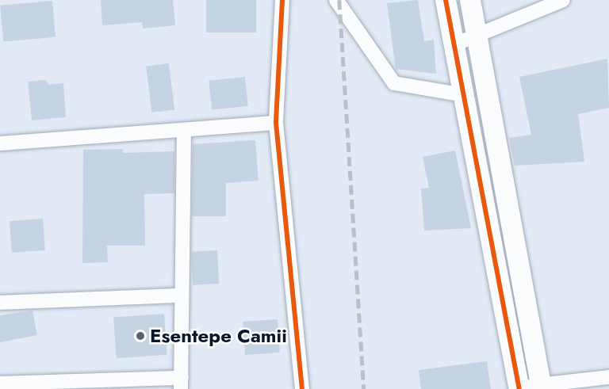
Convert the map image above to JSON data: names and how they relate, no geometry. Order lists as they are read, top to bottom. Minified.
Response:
{"places":["Esentepe Camii"]}
